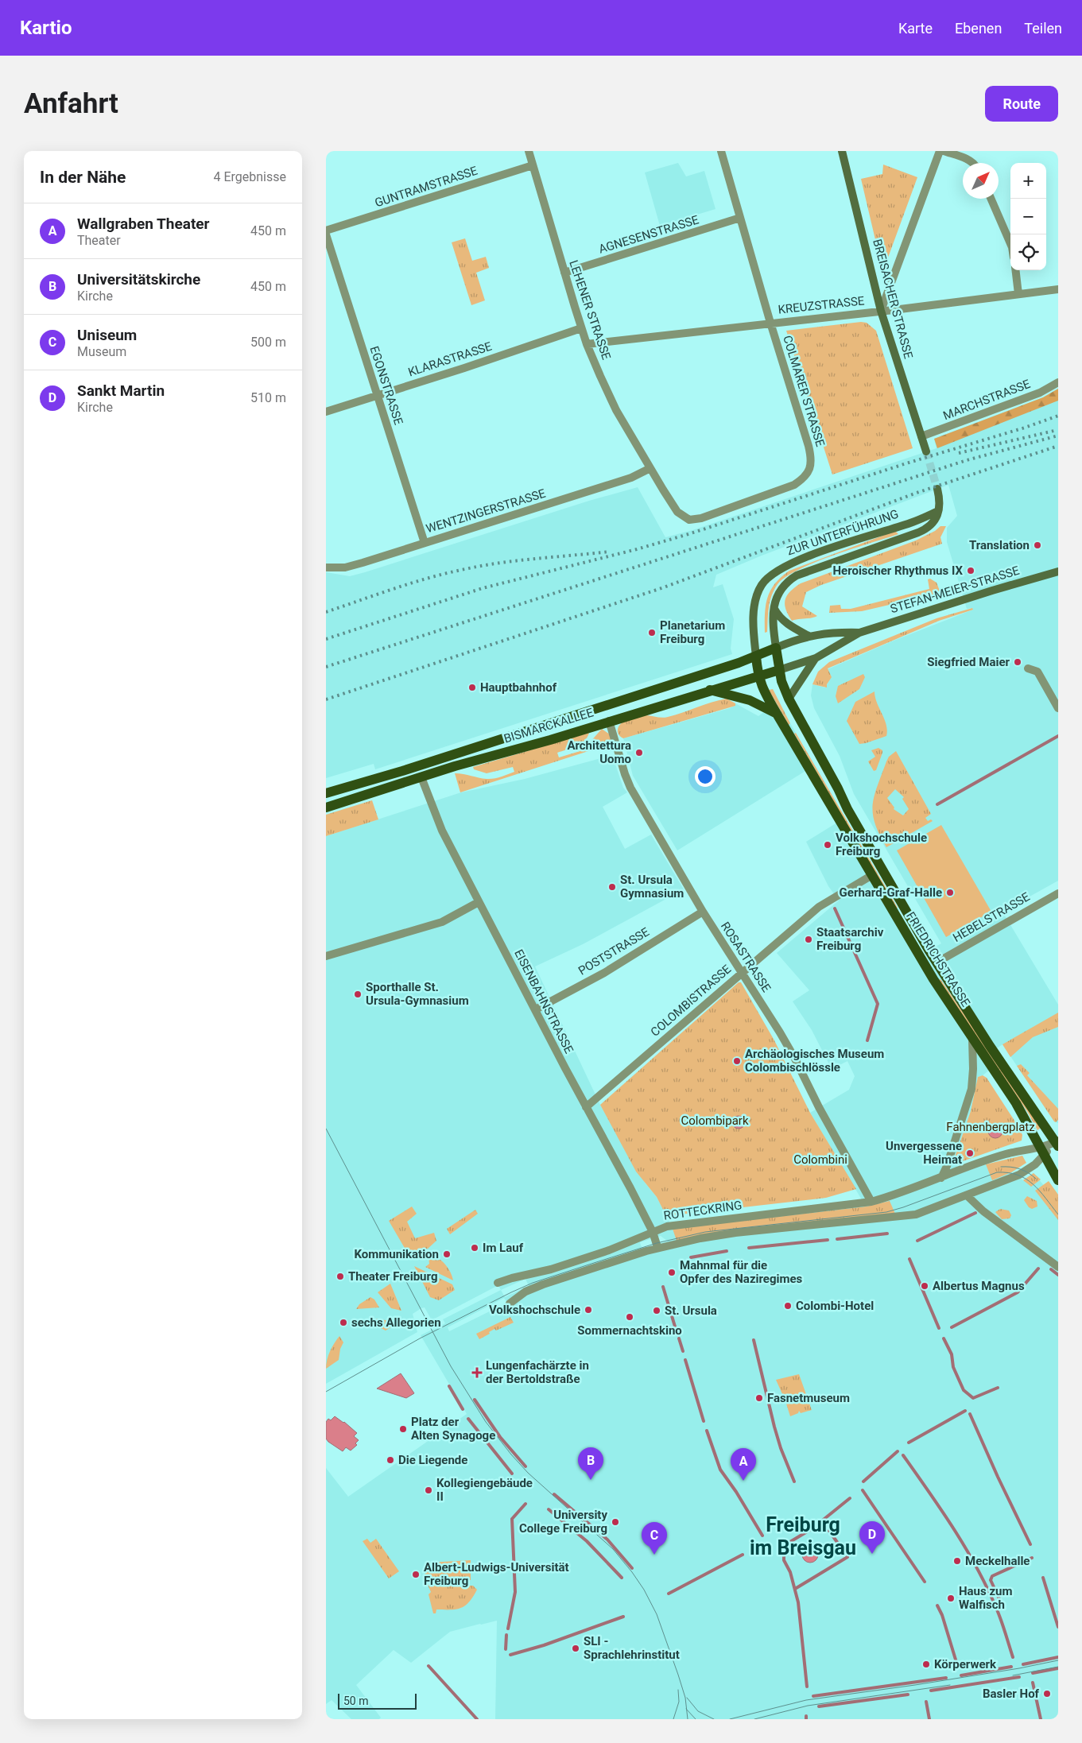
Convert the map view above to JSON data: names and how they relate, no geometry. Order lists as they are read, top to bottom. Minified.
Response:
{"streets":{"main road":["BREISACHER STRASSE","ZUR UNTERFÜHRUNG","STEFAN-MEIER-STRASSE","BISMARCKALLEE","FRIEDRICHSTRASSE"],"street":["GUNTRAMSTRASSE","AGNESENSTRASSE","KREUZSTRASSE","LEHENER STRASSE","KLARASTRASSE","EGONSTRASSE","COLMARER STRASSE","MARCHSTRASSE","WENTZINGERSTRASSE","HEBELSTRASSE","POSTSTRASSE","ROSASTRASSE","COLOMBISTRASSE","EISENBAHNSTRASSE","ROTTECKRING"]},"crossings":[["GUNTRAMSTRASSE","LEHENER STRASSE"],["AGNESENSTRASSE","LEHENER STRASSE"],["AGNESENSTRASSE","COLMARER STRASSE"],["BREISACHER STRASSE","KREUZSTRASSE"],["BREISACHER STRASSE","MARCHSTRASSE"],["KREUZSTRASSE","LEHENER STRASSE"],["KREUZSTRASSE","COLMARER STRASSE"],["LEHENER STRASSE","KLARASTRASSE"],["LEHENER STRASSE","COLMARER STRASSE"],["LEHENER STRASSE","WENTZINGERSTRASSE"],["KLARASTRASSE","EGONSTRASSE"],["EGONSTRASSE","WENTZINGERSTRASSE"],["COLMARER STRASSE","WENTZINGERSTRASSE"],["ZUR UNTERFÜHRUNG","STEFAN-MEIER-STRASSE"],["ZUR UNTERFÜHRUNG","BISMARCKALLEE"],["ZUR UNTERFÜHRUNG","FRIEDRICHSTRASSE"],["STEFAN-MEIER-STRASSE","BISMARCKALLEE"],["STEFAN-MEIER-STRASSE","FRIEDRICHSTRASSE"],["BISMARCKALLEE","ROSASTRASSE"],["BISMARCKALLEE","FRIEDRICHSTRASSE"],["BISMARCKALLEE","EISENBAHNSTRASSE"],["HEBELSTRASSE","FRIEDRICHSTRASSE"],["POSTSTRASSE","ROSASTRASSE"],["POSTSTRASSE","EISENBAHNSTRASSE"],["ROSASTRASSE","COLOMBISTRASSE"],["ROSASTRASSE","ROTTECKRING"],["FRIEDRICHSTRASSE","COLOMBISTRASSE"],["COLOMBISTRASSE","EISENBAHNSTRASSE"],["EISENBAHNSTRASSE","ROTTECKRING"]],"districts":["Freiburg im Breisgau"],"parks":["Colombipark","Fahnenbergplatz","Colombini"],"places":{"other":["Translation","Heroischer Rhythmus IX","Planetarium Freiburg","Siegfried Maier","Hauptbahnhof","Architettura Uomo","Volkshochschule Freiburg","St. Ursula Gymnasium","Gerhard-Graf-Halle","Staatsarchiv Freiburg","Sporthalle St. Ursula-Gymnasium","Archäologisches Museum Colombischlössle","Unvergessene Heimat","Im Lauf","Kommunikation","Mahnmal für die Opfer des Naziregimes","Theater Freiburg","Albertus Magnus","Colombi-Hotel","Volkshochschule","St. Ursula","Sommernachtskino","sechs Allegorien","Fasnetmuseum","Platz der Alten Synagoge","Die Liegende","Kollegiengebäude II","University College Freiburg","Meckelhalle","Albert-Ludwigs-Universität Freiburg","Haus zum Walfisch","SLI - Sprachlehrinstitut","Körperwerk","Basler Hof"],"health":["Lungenfachärzte in der Bertoldstraße"]},"scale_bar":"50 m","north":"top right","page":{"header":"Kartio","nav":["Karte","Ebenen","Teilen"],"buttons":"Route","title":"Anfahrt","heading":["In der Nähe","4 Ergebnisse"],"map_buttons":["+","−"],"list":[{"mark":"A","name":"Wallgraben Theater","note":"Theater","value":"450 m"},{"mark":"B","name":"Universitätskirche","note":"Kirche","value":"450 m"},{"mark":"C","name":"Uniseum","note":"Museum","value":"500 m"},{"mark":"D","name":"Sankt Martin","note":"Kirche","value":"510 m"}],"pins":["B","A","D","C"],"scale":"50 m"}}
